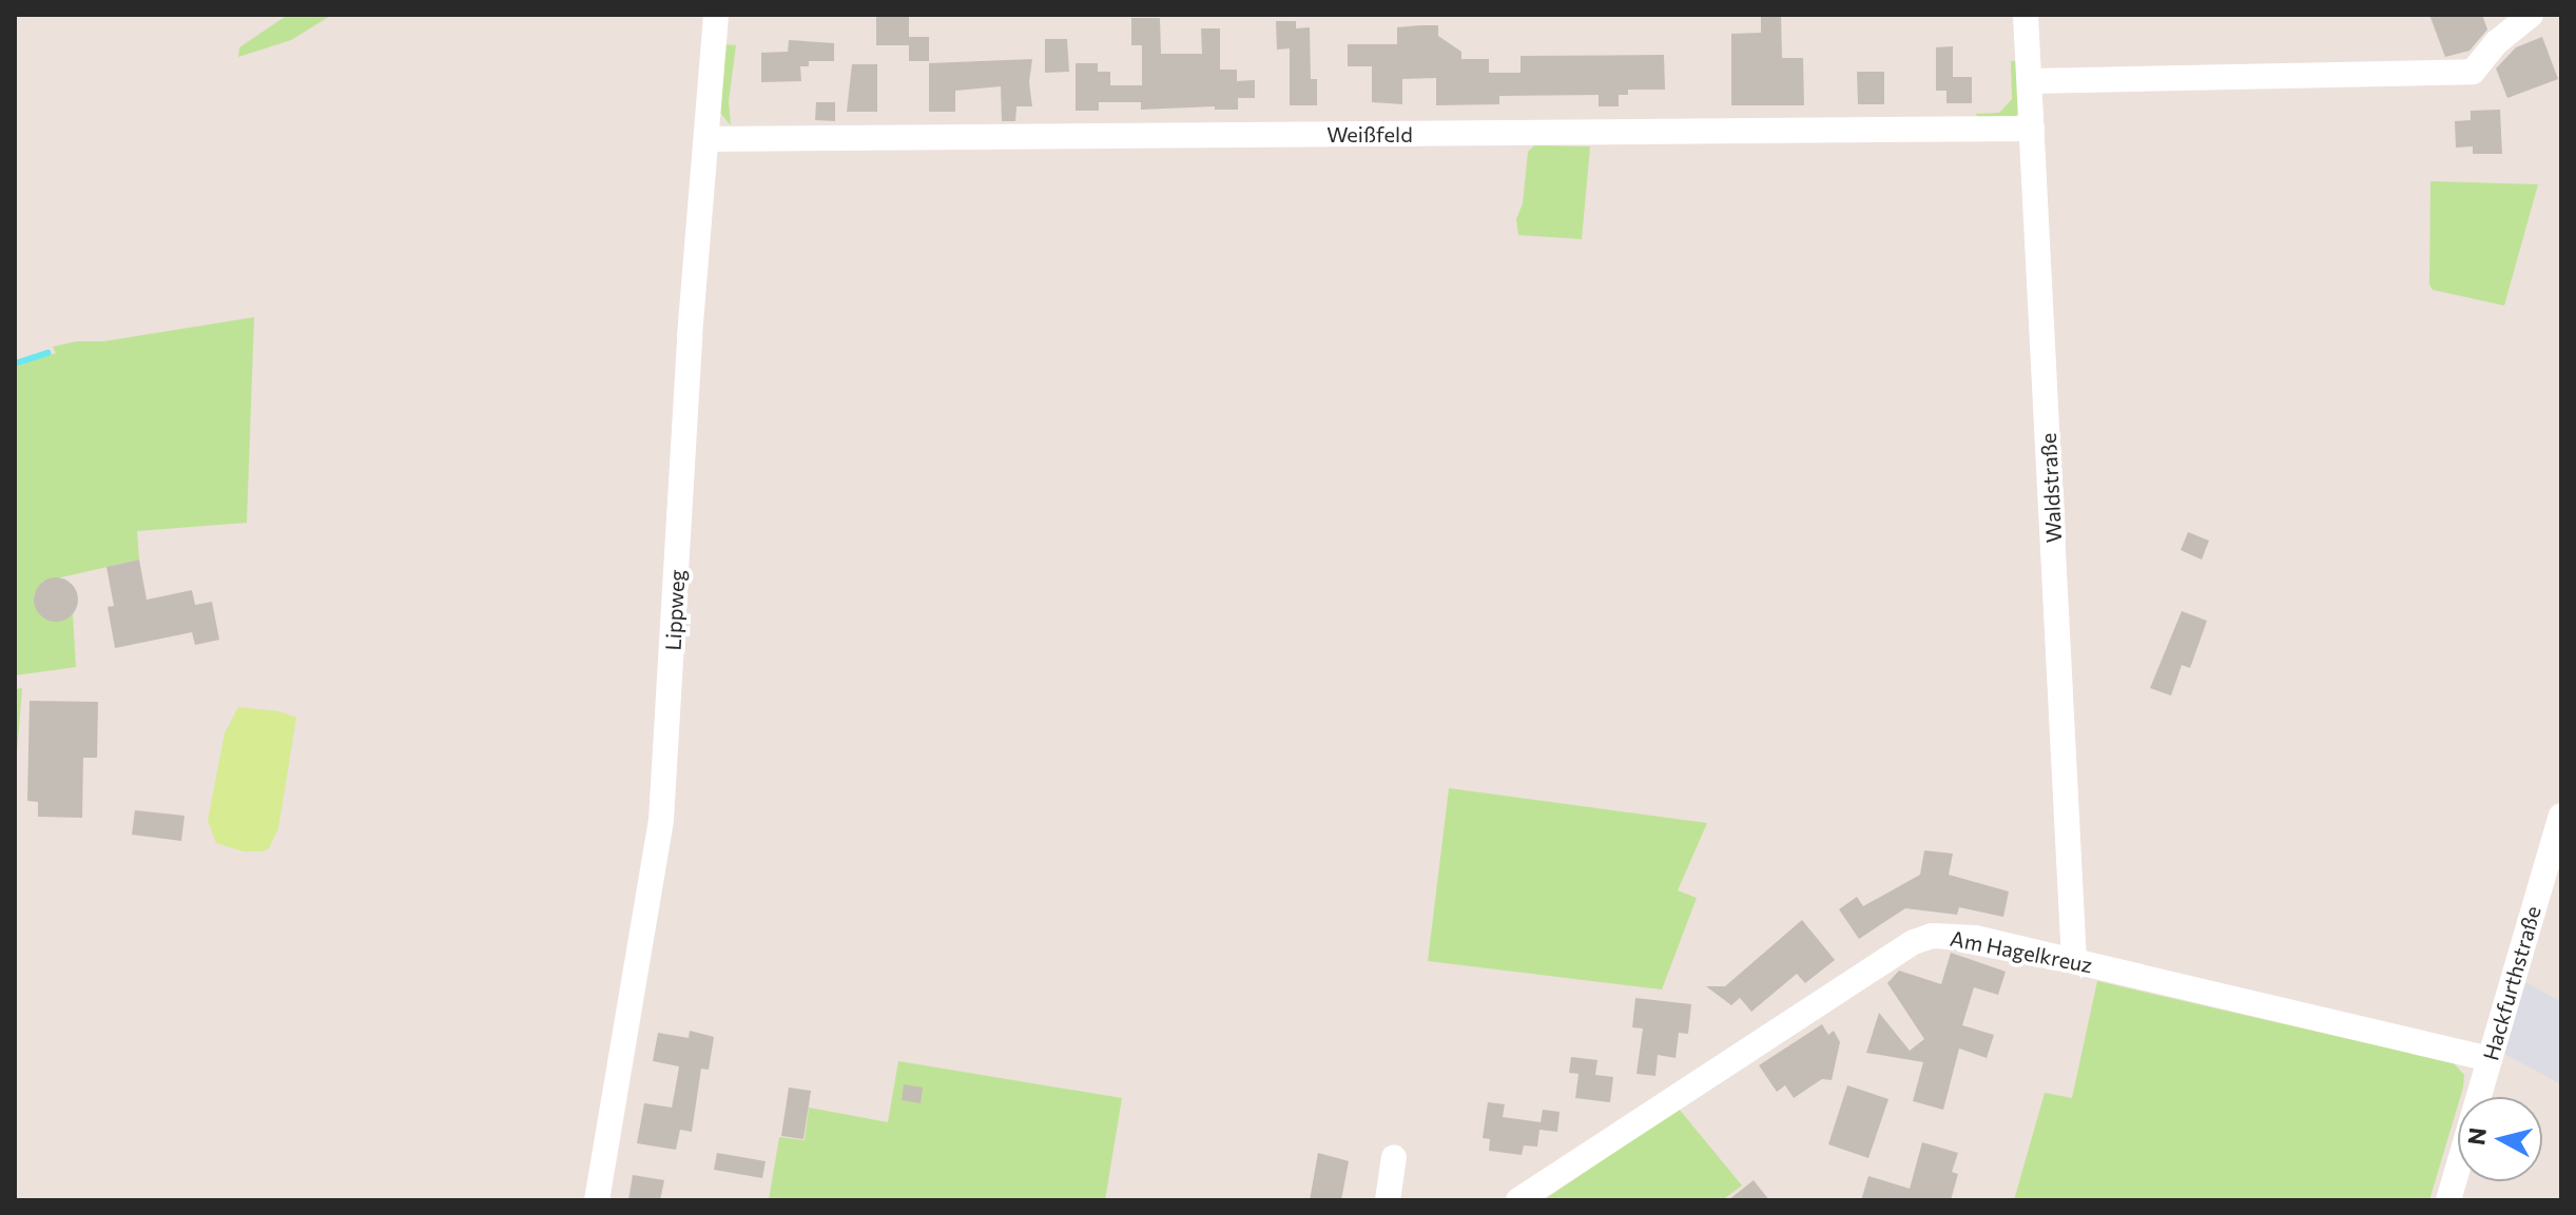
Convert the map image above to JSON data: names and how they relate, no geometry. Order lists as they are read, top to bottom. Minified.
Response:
{"streets":{"street":["Weißfeld","Waldstraße","Lippweg","Am Hagelkreuz","Hackfurthstraße"]},"crossings":[["Weißfeld","Waldstraße"],["Weißfeld","Lippweg"],["Waldstraße","Am Hagelkreuz"],["Am Hagelkreuz","Hackfurthstraße"]],"north":"left"}
